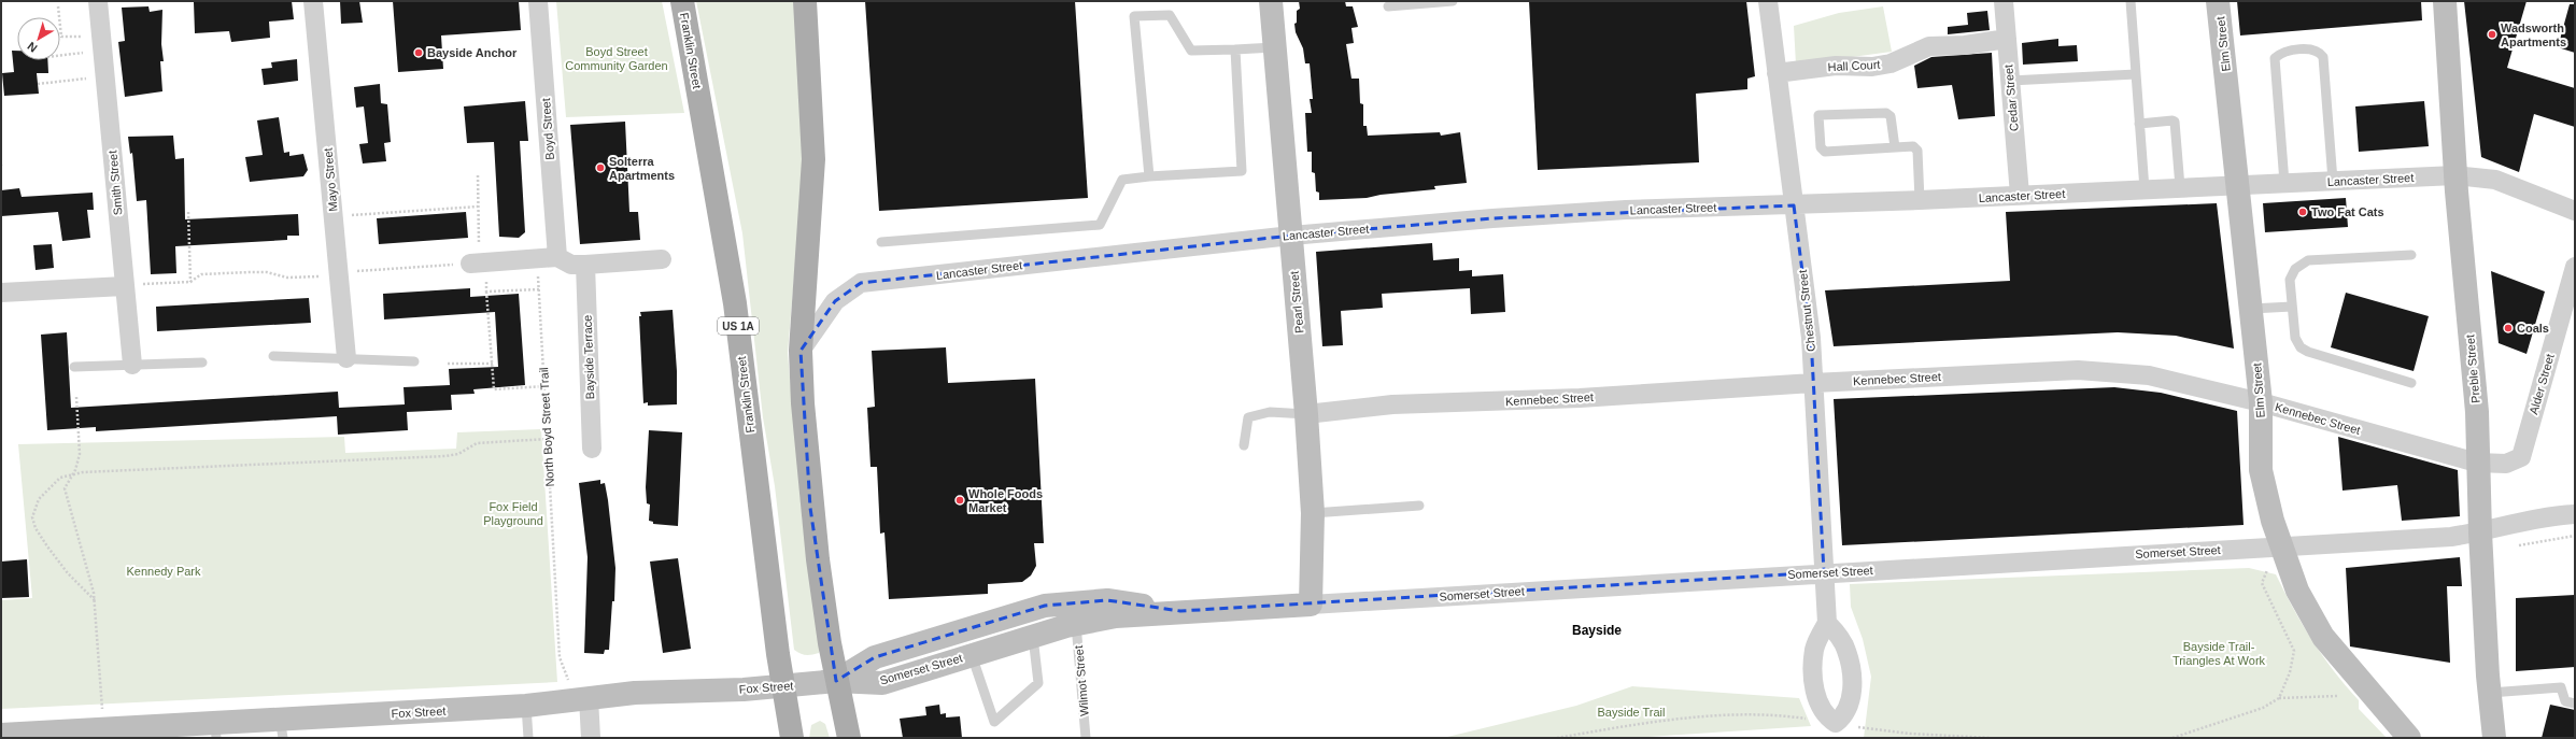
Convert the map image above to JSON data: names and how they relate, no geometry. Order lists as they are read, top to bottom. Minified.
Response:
{"streets":{"main road":["Franklin Street","US 1A"],"street":["Elm Street","Hall Court","Cedar Street","Boyd Street","Mayo Street","Lancaster Street","Smith Street","Pearl Street","Chestnut Street","Bayside Terrace","Preble Street","Kennebec Street","Alder Street","Somerset Street","Fox Street"],"lane":["Wilmot Street"],"path":["North Boyd Street Trail"]},"crossings":[["Elm Street","Lancaster Street"],["Elm Street","Kennebec Street"],["Elm Street","Somerset Street"],["Franklin Street","Fox Street"],["Hall Court","Cedar Street"],["Hall Court","Chestnut Street"],["Cedar Street","Lancaster Street"],["Lancaster Street","Pearl Street"],["Lancaster Street","Chestnut Street"],["Lancaster Street","Preble Street"],["Pearl Street","Kennebec Street"],["Pearl Street","Somerset Street"],["Chestnut Street","Kennebec Street"],["Chestnut Street","Somerset Street"],["Preble Street","Kennebec Street"],["Preble Street","Alder Street"],["Preble Street","Somerset Street"],["Kennebec Street","Alder Street"],["Somerset Street","Wilmot Street"],["Somerset Street","Fox Street"]],"districts":["Bayside"],"parks":["Boyd Street Community Garden","Fox Field Playground","Kennedy Park","Bayside Trail- Triangles At Work","Bayside Trail"],"places":["Wadsworth Apartments","Bayside Anchor","Solterra Apartments","Two Fat Cats","Coals","Whole Foods Market"],"north":"bottom left"}
